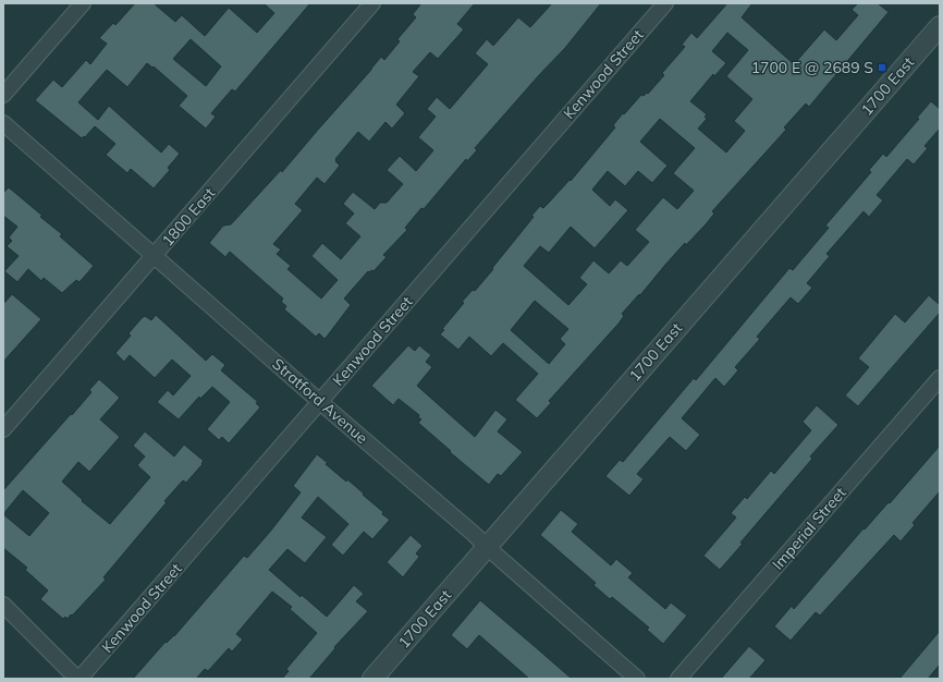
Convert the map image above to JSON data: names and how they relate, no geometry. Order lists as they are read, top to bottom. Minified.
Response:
{"streets":{"street":["Kenwood Street","1700 East","1800 East","Stratford Avenue","Imperial Street"]},"crossings":[["Kenwood Street","Stratford Avenue"],["1700 East","Stratford Avenue"],["1800 East","Stratford Avenue"]],"places":{"transit":["1700 E @ 2689 S"]}}
